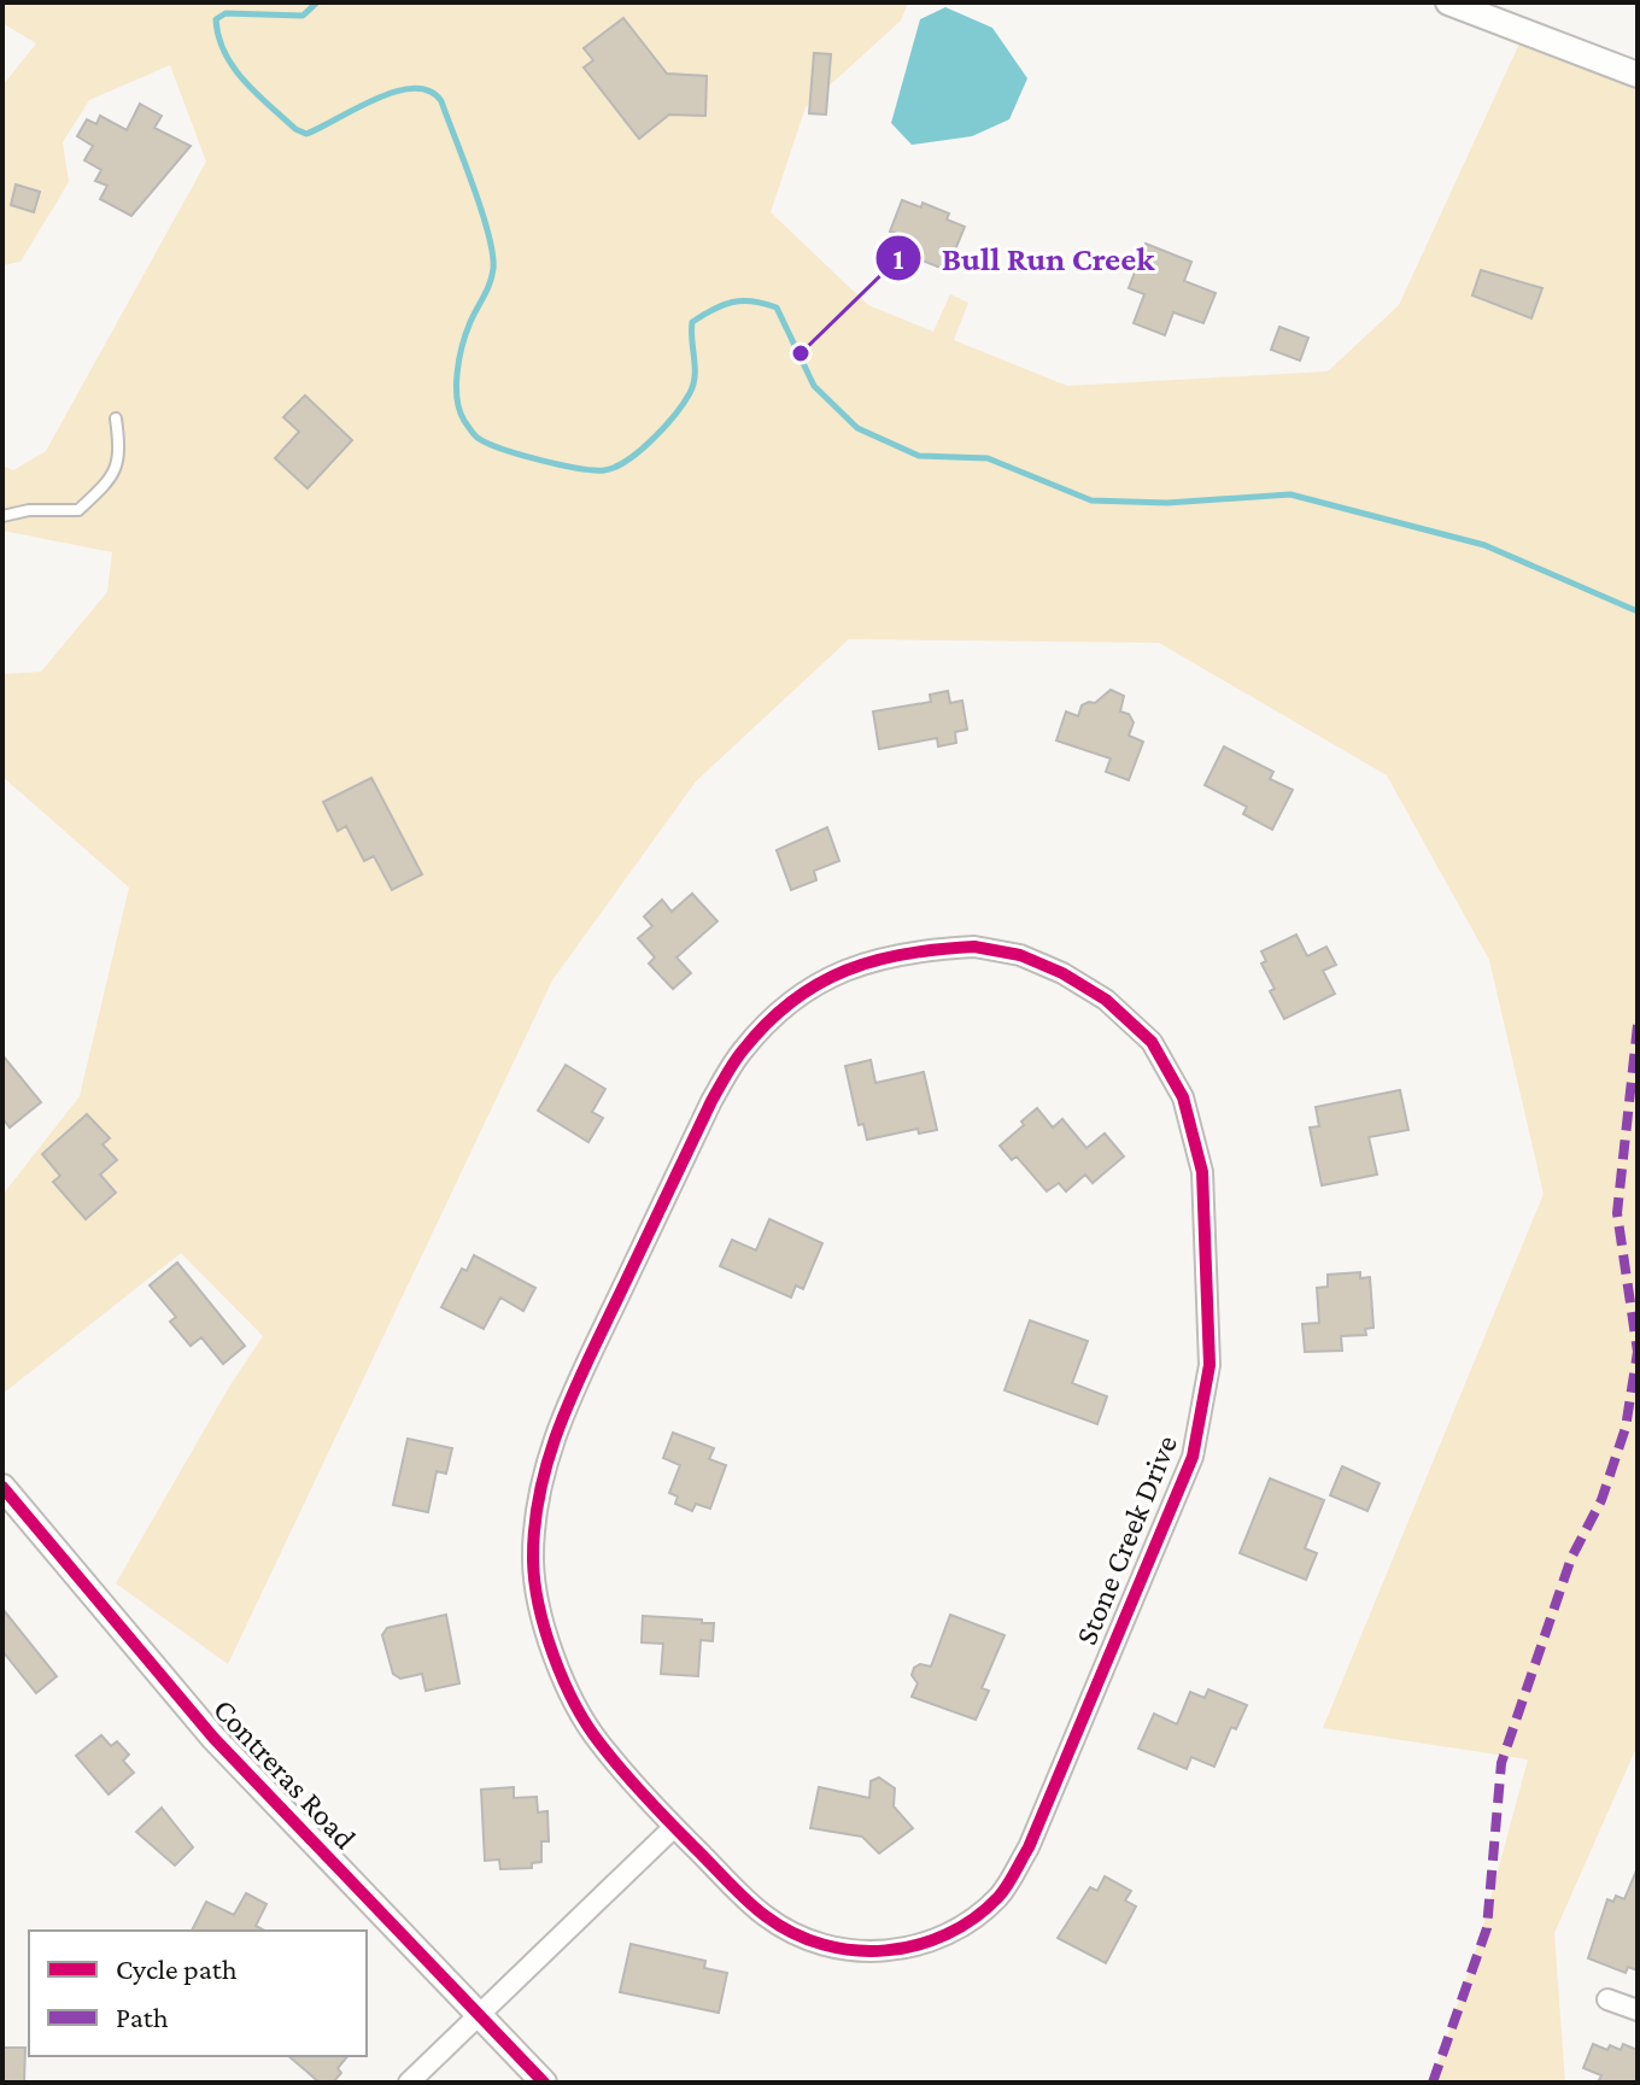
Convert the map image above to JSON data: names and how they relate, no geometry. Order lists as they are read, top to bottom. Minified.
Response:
{"streets":{"street":["Stone Creek Drive","Contreras Road"]},"places":["Bull Run Creek"],"legend":["Cycle path","Path"]}
